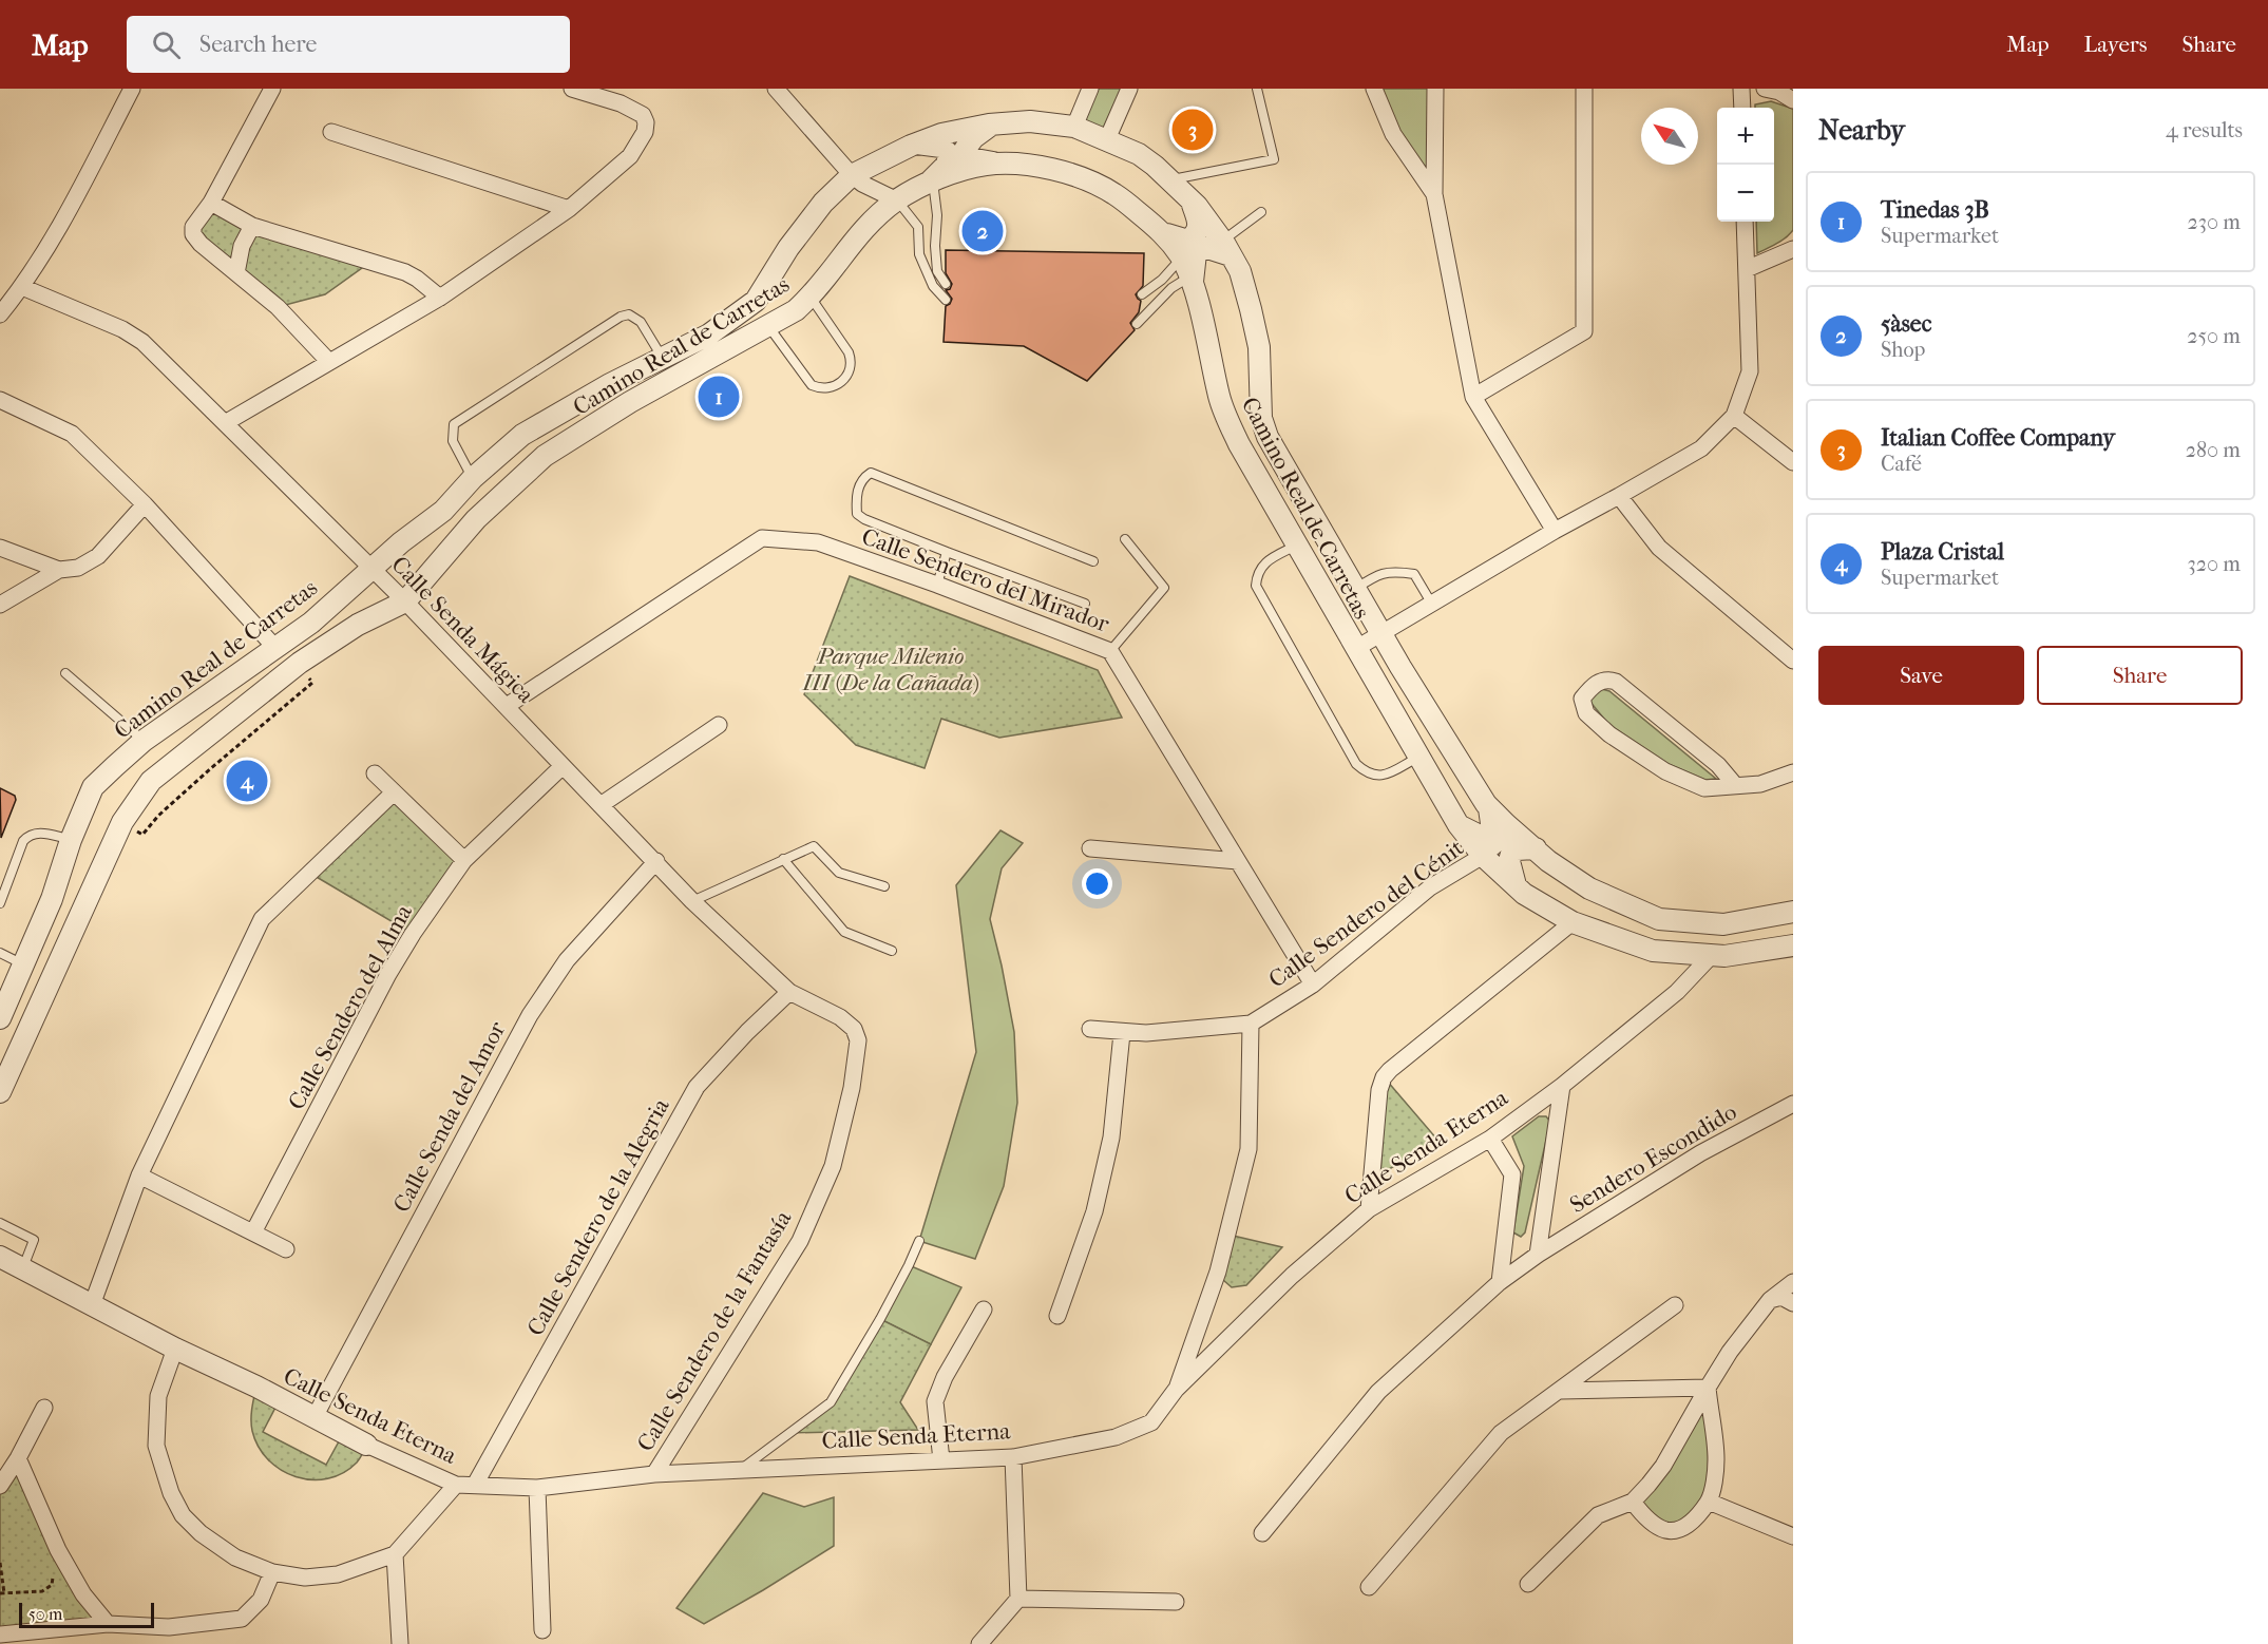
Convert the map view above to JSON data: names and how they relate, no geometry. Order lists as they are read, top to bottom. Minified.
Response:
{"streets":{"street":["Camino Real de Carretas","Calle Sendero del Mirador","Calle Senda Mágica","Calle Sendero del Cénit","Calle Sendero del Alma","Calle Senda del Amor","Calle Senda Eterna","Sendero Escondido","Calle Sendero de la Alegria","Calle Sendero de la Fantasía"]},"crossings":[["Camino Real de Carretas","Calle Senda Mágica"],["Camino Real de Carretas","Calle Sendero del Cénit"],["Camino Real de Carretas","Calle Senda Eterna"],["Calle Sendero del Mirador","Calle Senda Mágica"],["Calle Sendero del Mirador","Calle Sendero del Cénit"],["Calle Senda Mágica","Calle Sendero del Alma"],["Calle Senda Mágica","Calle Senda del Amor"],["Calle Senda Mágica","Calle Sendero de la Alegria"],["Calle Senda Mágica","Calle Sendero de la Fantasía"],["Calle Senda del Amor","Calle Senda Eterna"],["Calle Senda Eterna","Calle Sendero de la Alegria"],["Calle Senda Eterna","Calle Sendero de la Fantasía"]],"parks":["Parque Milenio III (De la Cañada)"],"scale_bar":"50 m","north":"top left","page":{"header":"Map","search":"Search here","nav":["Map","Layers","Share"],"heading":["Nearby","4 results"],"pins":["3","2","1","4"],"map_buttons":["+","−"],"list":[{"mark":"1","name":"Tinedas 3B","note":"Supermarket","value":"230 m"},{"mark":"2","name":"5àsec","note":"Shop","value":"250 m"},{"mark":"3","name":"Italian Coffee Company","note":"Café","value":"280 m"},{"mark":"4","name":"Plaza Cristal","note":"Supermarket","value":"320 m"}],"buttons":["Save","Share"],"scale":"50 m"}}
